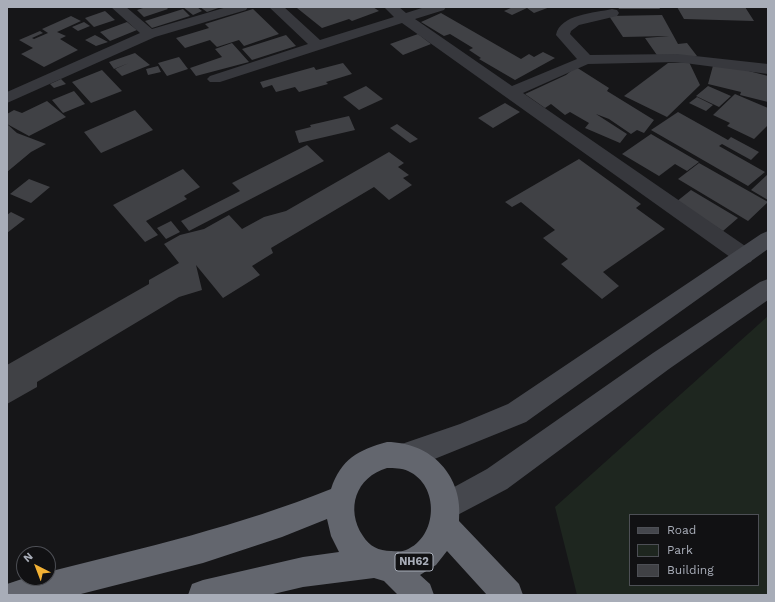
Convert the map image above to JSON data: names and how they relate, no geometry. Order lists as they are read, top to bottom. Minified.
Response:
{"streets":{"highway":["NH62"]},"legend":["Road","Park","Building"],"north":"top left"}
